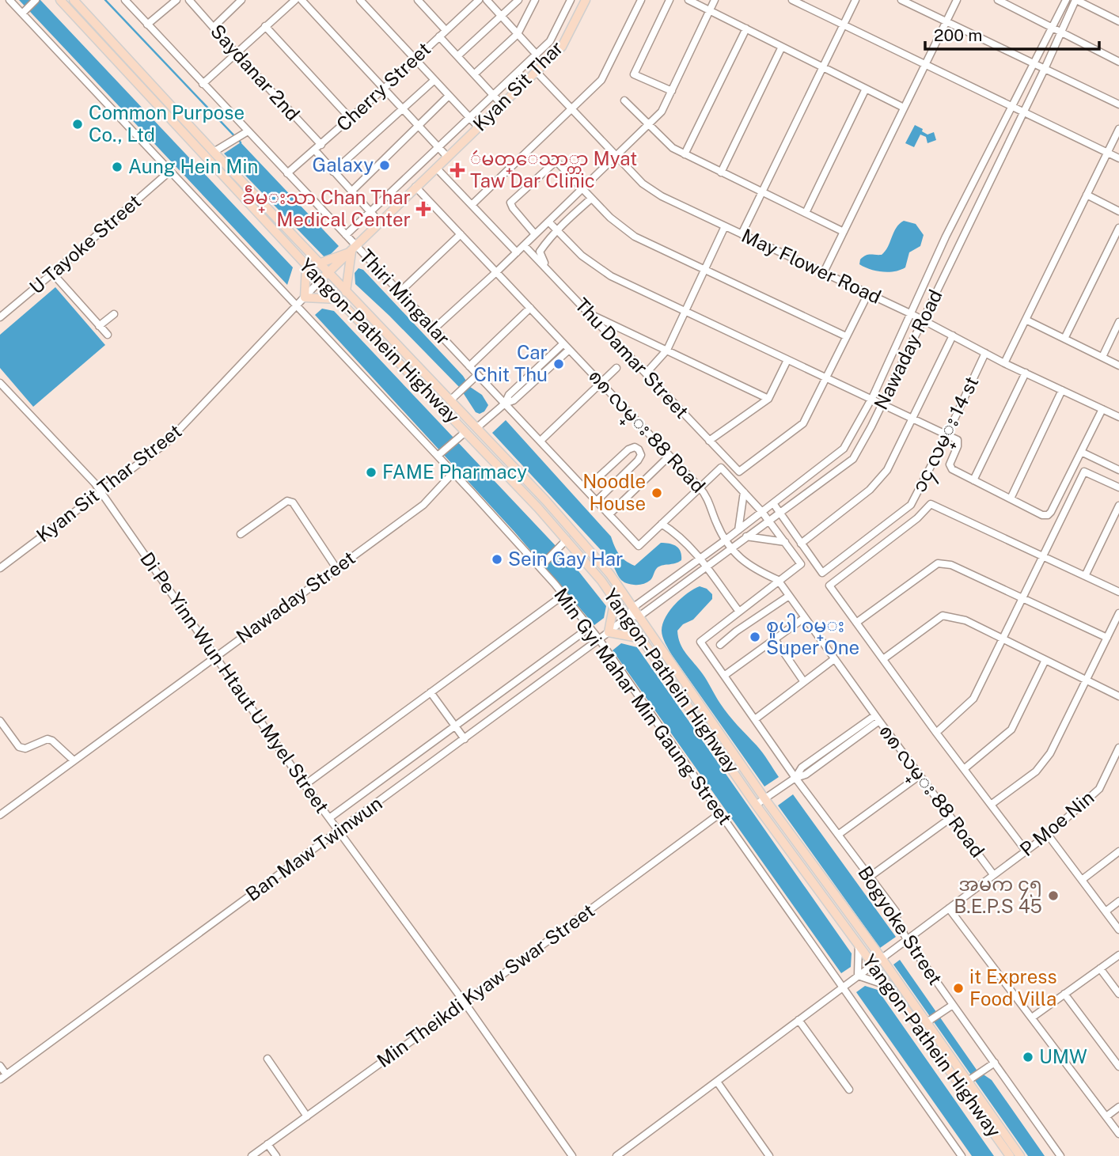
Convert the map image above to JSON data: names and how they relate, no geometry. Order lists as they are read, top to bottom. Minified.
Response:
{"streets":{"main road":["Kyan Sit Thar","Yangon-Pathein Highway"],"street":["Saydanar 2nd","Cherry Street","U Tayoke Street","May Flower Road","Thiri Mingalar","Nawaday Road","Thu Damar Street","၈၈ လမ္း 88 Road","၁၄ လမ္း 14 st","Kyan Sit Thar Street","Nawaday Street","Di Pe Yinn Wun Htaut U Myel Street","Min Gyi Mahar Min Gaung Street","P Moe Nin","Ban Maw Twinwun","Bogyoke Street","Min Theikdi Kyaw Swar Street"]},"crossings":[["Saydanar 2nd","Cherry Street"],["Kyan Sit Thar","May Flower Road"],["Kyan Sit Thar","Thiri Mingalar"],["Kyan Sit Thar","Yangon-Pathein Highway"],["Kyan Sit Thar","၈၈ လမ္း 88 Road"],["Kyan Sit Thar","Kyan Sit Thar Street"],["Cherry Street","Thiri Mingalar"],["U Tayoke Street","Min Gyi Mahar Min Gaung Street"],["May Flower Road","Nawaday Road"],["May Flower Road","၁၄ လမ္း 14 st"],["Yangon-Pathein Highway","Nawaday Road"],["Yangon-Pathein Highway","Kyan Sit Thar Street"],["Yangon-Pathein Highway","P Moe Nin"],["Yangon-Pathein Highway","Ban Maw Twinwun"],["Nawaday Road","၈၈ လမ္း 88 Road"],["Nawaday Road","Ban Maw Twinwun"],["၈၈ လမ္း 88 Road","P Moe Nin"],["Kyan Sit Thar Street","Di Pe Yinn Wun Htaut U Myel Street"],["Kyan Sit Thar Street","Min Gyi Mahar Min Gaung Street"],["Nawaday Street","Di Pe Yinn Wun Htaut U Myel Street"],["Nawaday Street","Min Gyi Mahar Min Gaung Street"],["Di Pe Yinn Wun Htaut U Myel Street","Ban Maw Twinwun"],["Di Pe Yinn Wun Htaut U Myel Street","Min Theikdi Kyaw Swar Street"],["Min Gyi Mahar Min Gaung Street","P Moe Nin"],["Min Gyi Mahar Min Gaung Street","Ban Maw Twinwun"],["Min Gyi Mahar Min Gaung Street","Min Theikdi Kyaw Swar Street"],["P Moe Nin","Bogyoke Street"]],"places":{"other":["Common Purpose Co., Ltd","Galaxy","Aung Hein Min","Car Chit Thu","FAME Pharmacy","Noodle House","Sein Gay Har","စူပါ ၀မ္း Super One","အမက ၄၅ B.E.P.S 45","it Express Food Villa","UMW"],"health":["ဴမတ္ေသာ္တာ Myat Taw Dar Clinic","ခဵမ္းသာ Chan Thar Medical Center"]},"scale_bar":"200 m"}
